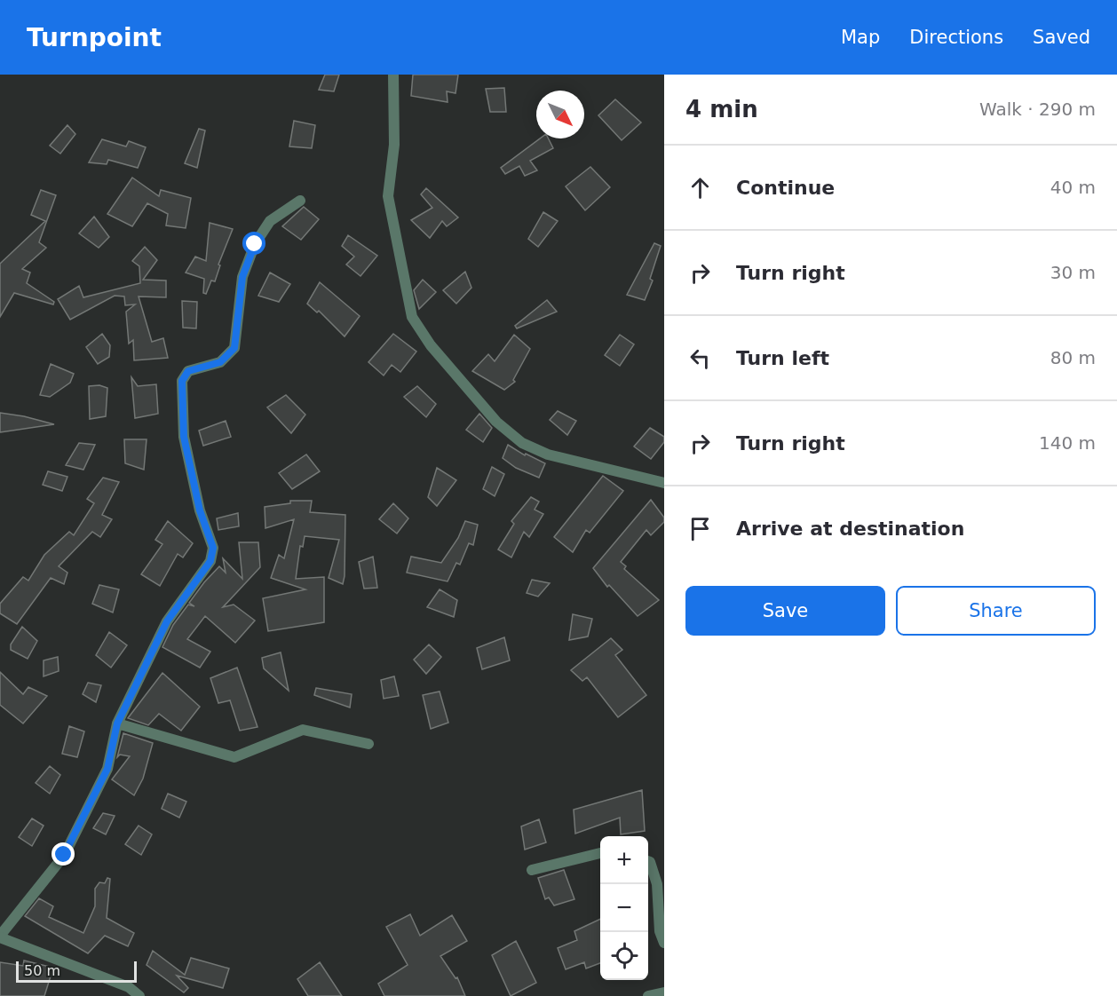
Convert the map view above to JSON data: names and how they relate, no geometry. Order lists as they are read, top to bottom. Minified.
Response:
{"scale_bar":"50 m","north":"bottom right","page":{"header":"Turnpoint","nav":["Map","Directions","Saved"],"heading":["4 min","Walk · 290 m"],"list":[["Continue","40 m"],["Turn right","30 m"],["Turn left","80 m"],["Turn right","140 m"],"Arrive at destination"],"buttons":["Save","Share"],"map_buttons":["+","−"],"scale":"50 m"}}
